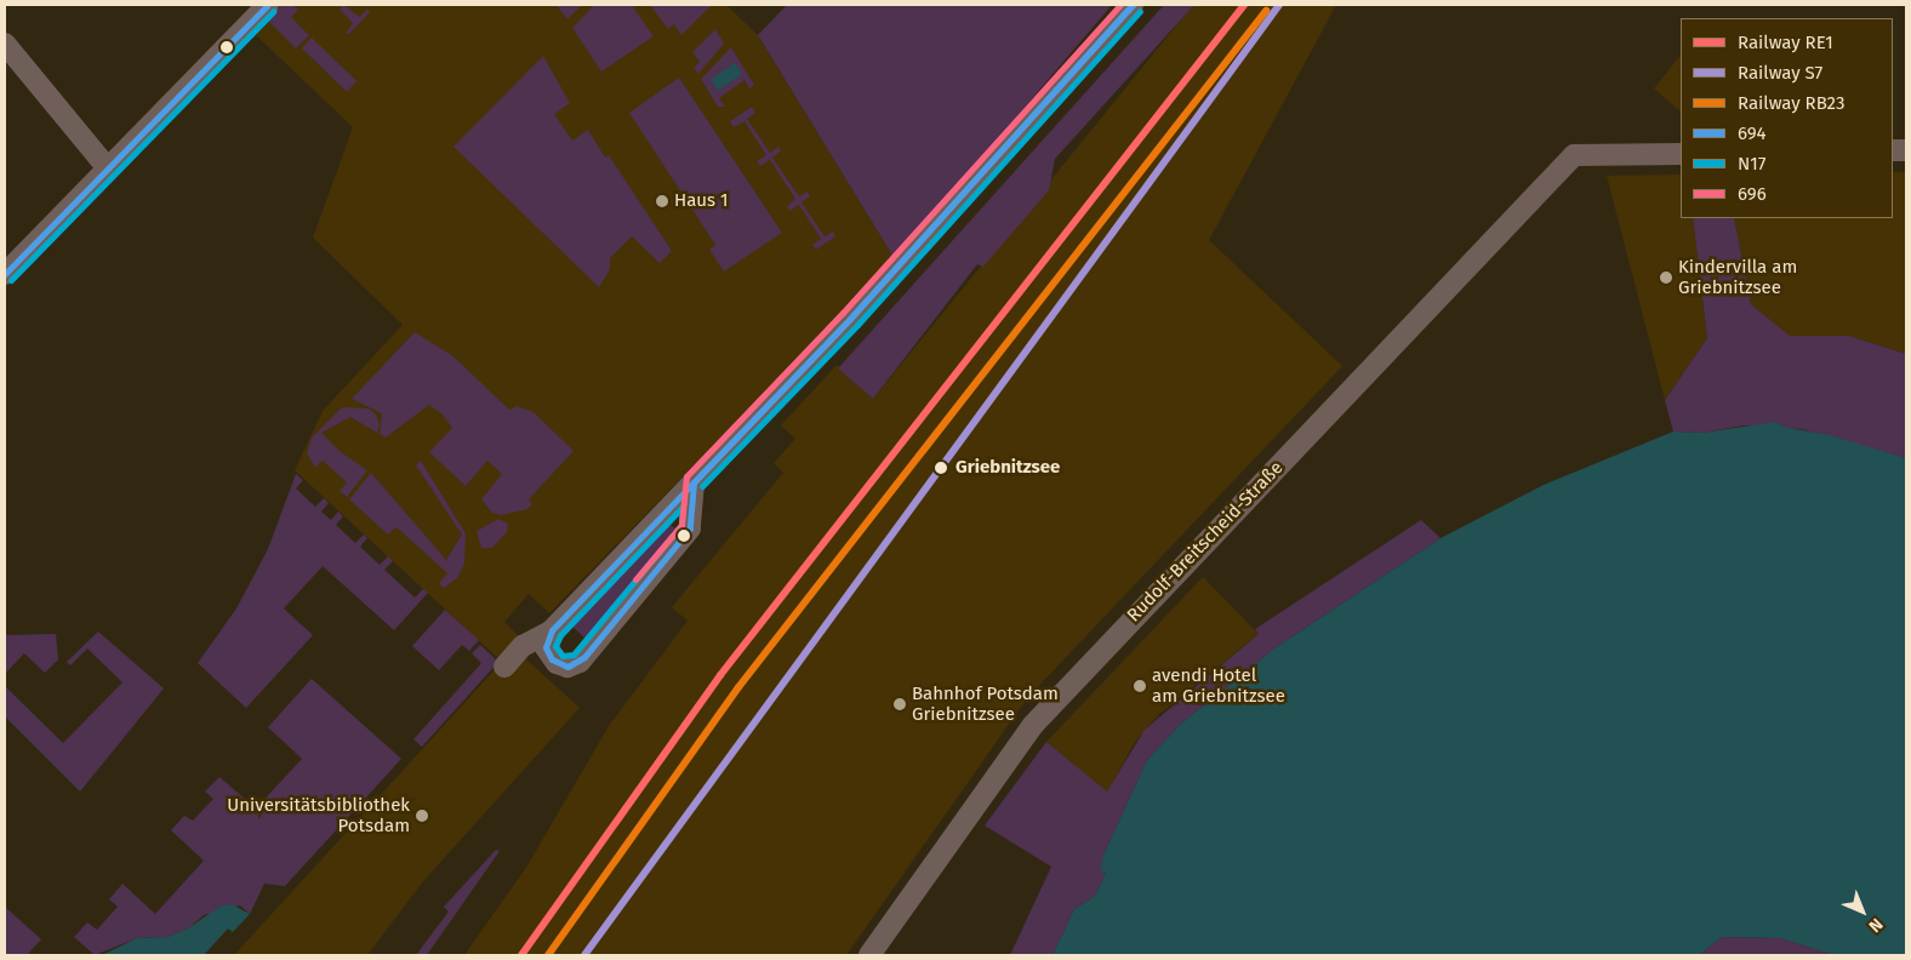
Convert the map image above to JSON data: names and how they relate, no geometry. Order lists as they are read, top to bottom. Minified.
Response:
{"streets":{"street":["Rudolf-Breitscheid-Straße"]},"places":["Haus 1","Kindervilla am Griebnitzsee","Griebnitzsee","avendi Hotel am Griebnitzsee","Bahnhof Potsdam Griebnitzsee","Universitätsbibliothek Potsdam"],"lines":["rail line RE1","rail line S7","transit line 694","transit line 696","rail line RB23","transit line N17"],"legend":["Railway RE1","Railway S7","Railway RB23","694","N17","696"],"north":"bottom right"}
